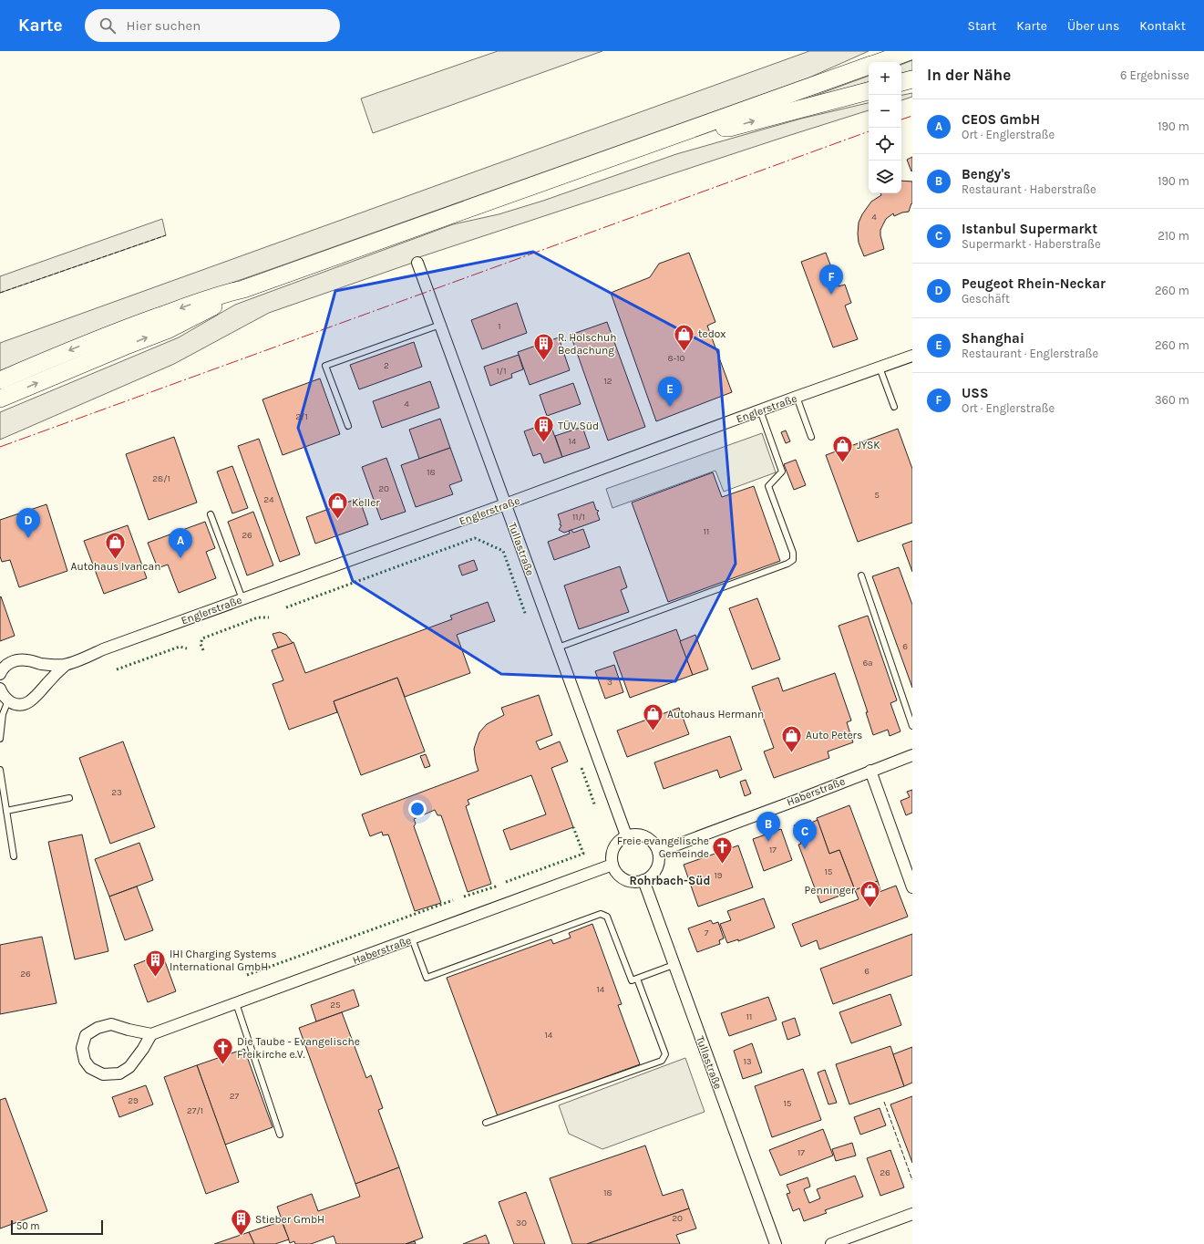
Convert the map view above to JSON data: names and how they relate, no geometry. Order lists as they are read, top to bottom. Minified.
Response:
{"streets":{"street":["Englerstraße","Tullastraße","Haberstraße"]},"crossings":[["Englerstraße","Tullastraße"],["Tullastraße","Haberstraße"]],"districts":["Rohrbach-Süd"],"places":{"shop":["tedox","JYSK","Keller","Autohaus Ivancan","Autohaus Hermann","Auto Peters","Penninger"],"building":["R. Holschuh Bedachung","TÜV Süd","IHI Charging Systems International GmbH","Stieber GmbH"],"church":["Freie evangelische Gemeinde","Die Taube - Evangelische Freikirche e.V."]},"house_numbers":["4","1","8-10","2","1/1","12","4","2/1","14","18","28/1","20","5","24","11/1","11","26","6","6a","3","23","17","15","19","7","6","26","14","25","11","14","13","27","29","15","27/1","17","26","18","20","30"],"scale_bar":"50 m","page":{"header":"Karte","search":"Hier suchen","nav":["Start","Karte","Über uns","Kontakt"],"heading":["In der Nähe","6 Ergebnisse"],"map_buttons":["+","−"],"list":[{"mark":"A","name":"CEOS GmbH","note":"Ort · Englerstraße","value":"190 m"},{"mark":"B","name":"Bengy's","note":"Restaurant · Haberstraße","value":"190 m"},{"mark":"C","name":"Istanbul Supermarkt","note":"Supermarkt · Haberstraße","value":"210 m"},{"mark":"D","name":"Peugeot Rhein-Neckar","note":"Geschäft","value":"260 m"},{"mark":"E","name":"Shanghai","note":"Restaurant · Englerstraße","value":"260 m"},{"mark":"F","name":"USS","note":"Ort · Englerstraße","value":"360 m"}],"pins":["F","E","D","A","B","C"],"scale":"50 m"}}
